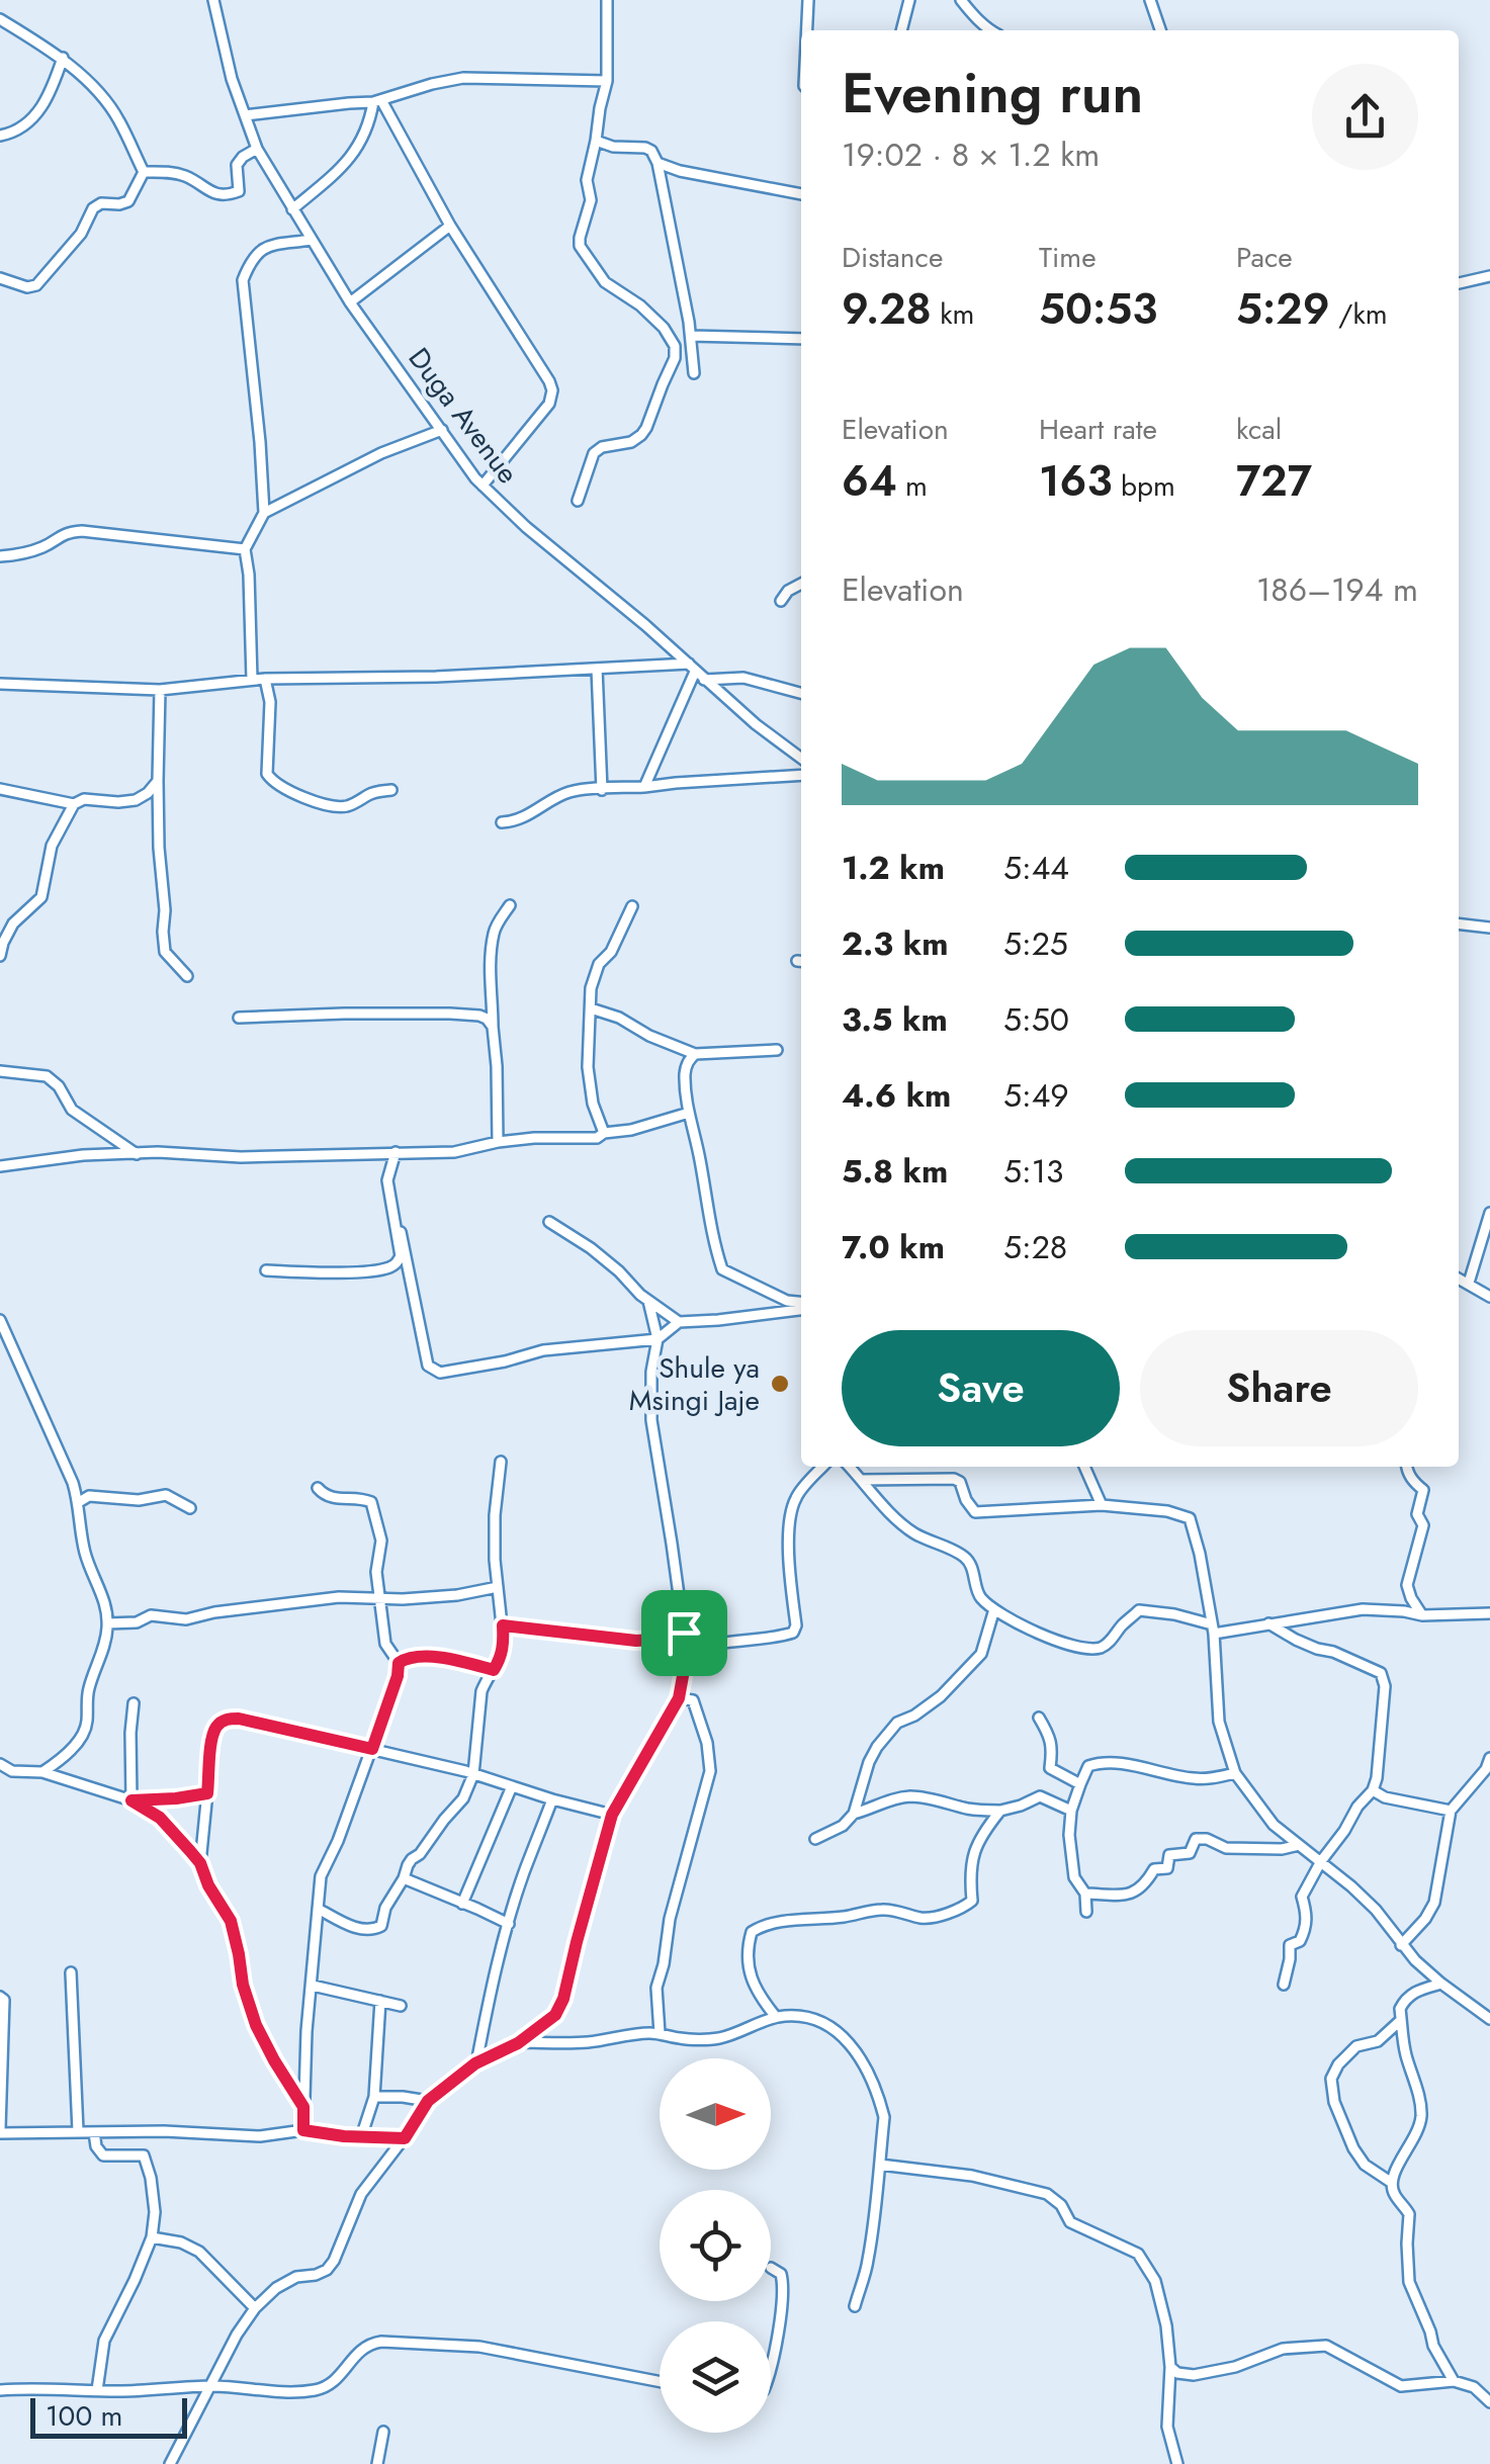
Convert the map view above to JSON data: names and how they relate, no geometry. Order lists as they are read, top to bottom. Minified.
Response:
{"streets":{"street":["Duga Avenue"]},"places":["Shule ya Msingi Jaje"],"scale_bar":"100 m","north":"right","page":{"heading":["Evening run","19:02 · 8 × 1.2 km"],"stats":[["Distance","9.28 km"],["Time","50:53"],["Pace","5:29 /km"],["Elevation","64 m"],["Heart rate","163 bpm"],["kcal","727"]],"chart":["Elevation","186–194 m"],"list":[{"name":"1.2 km","note":"5:44"},{"name":"2.3 km","note":"5:25"},{"name":"3.5 km","note":"5:50"},{"name":"4.6 km","note":"5:49"},{"name":"5.8 km","note":"5:13"},{"name":"7.0 km","note":"5:28"}],"buttons":["Save","Share"],"scale":"100 m"}}
